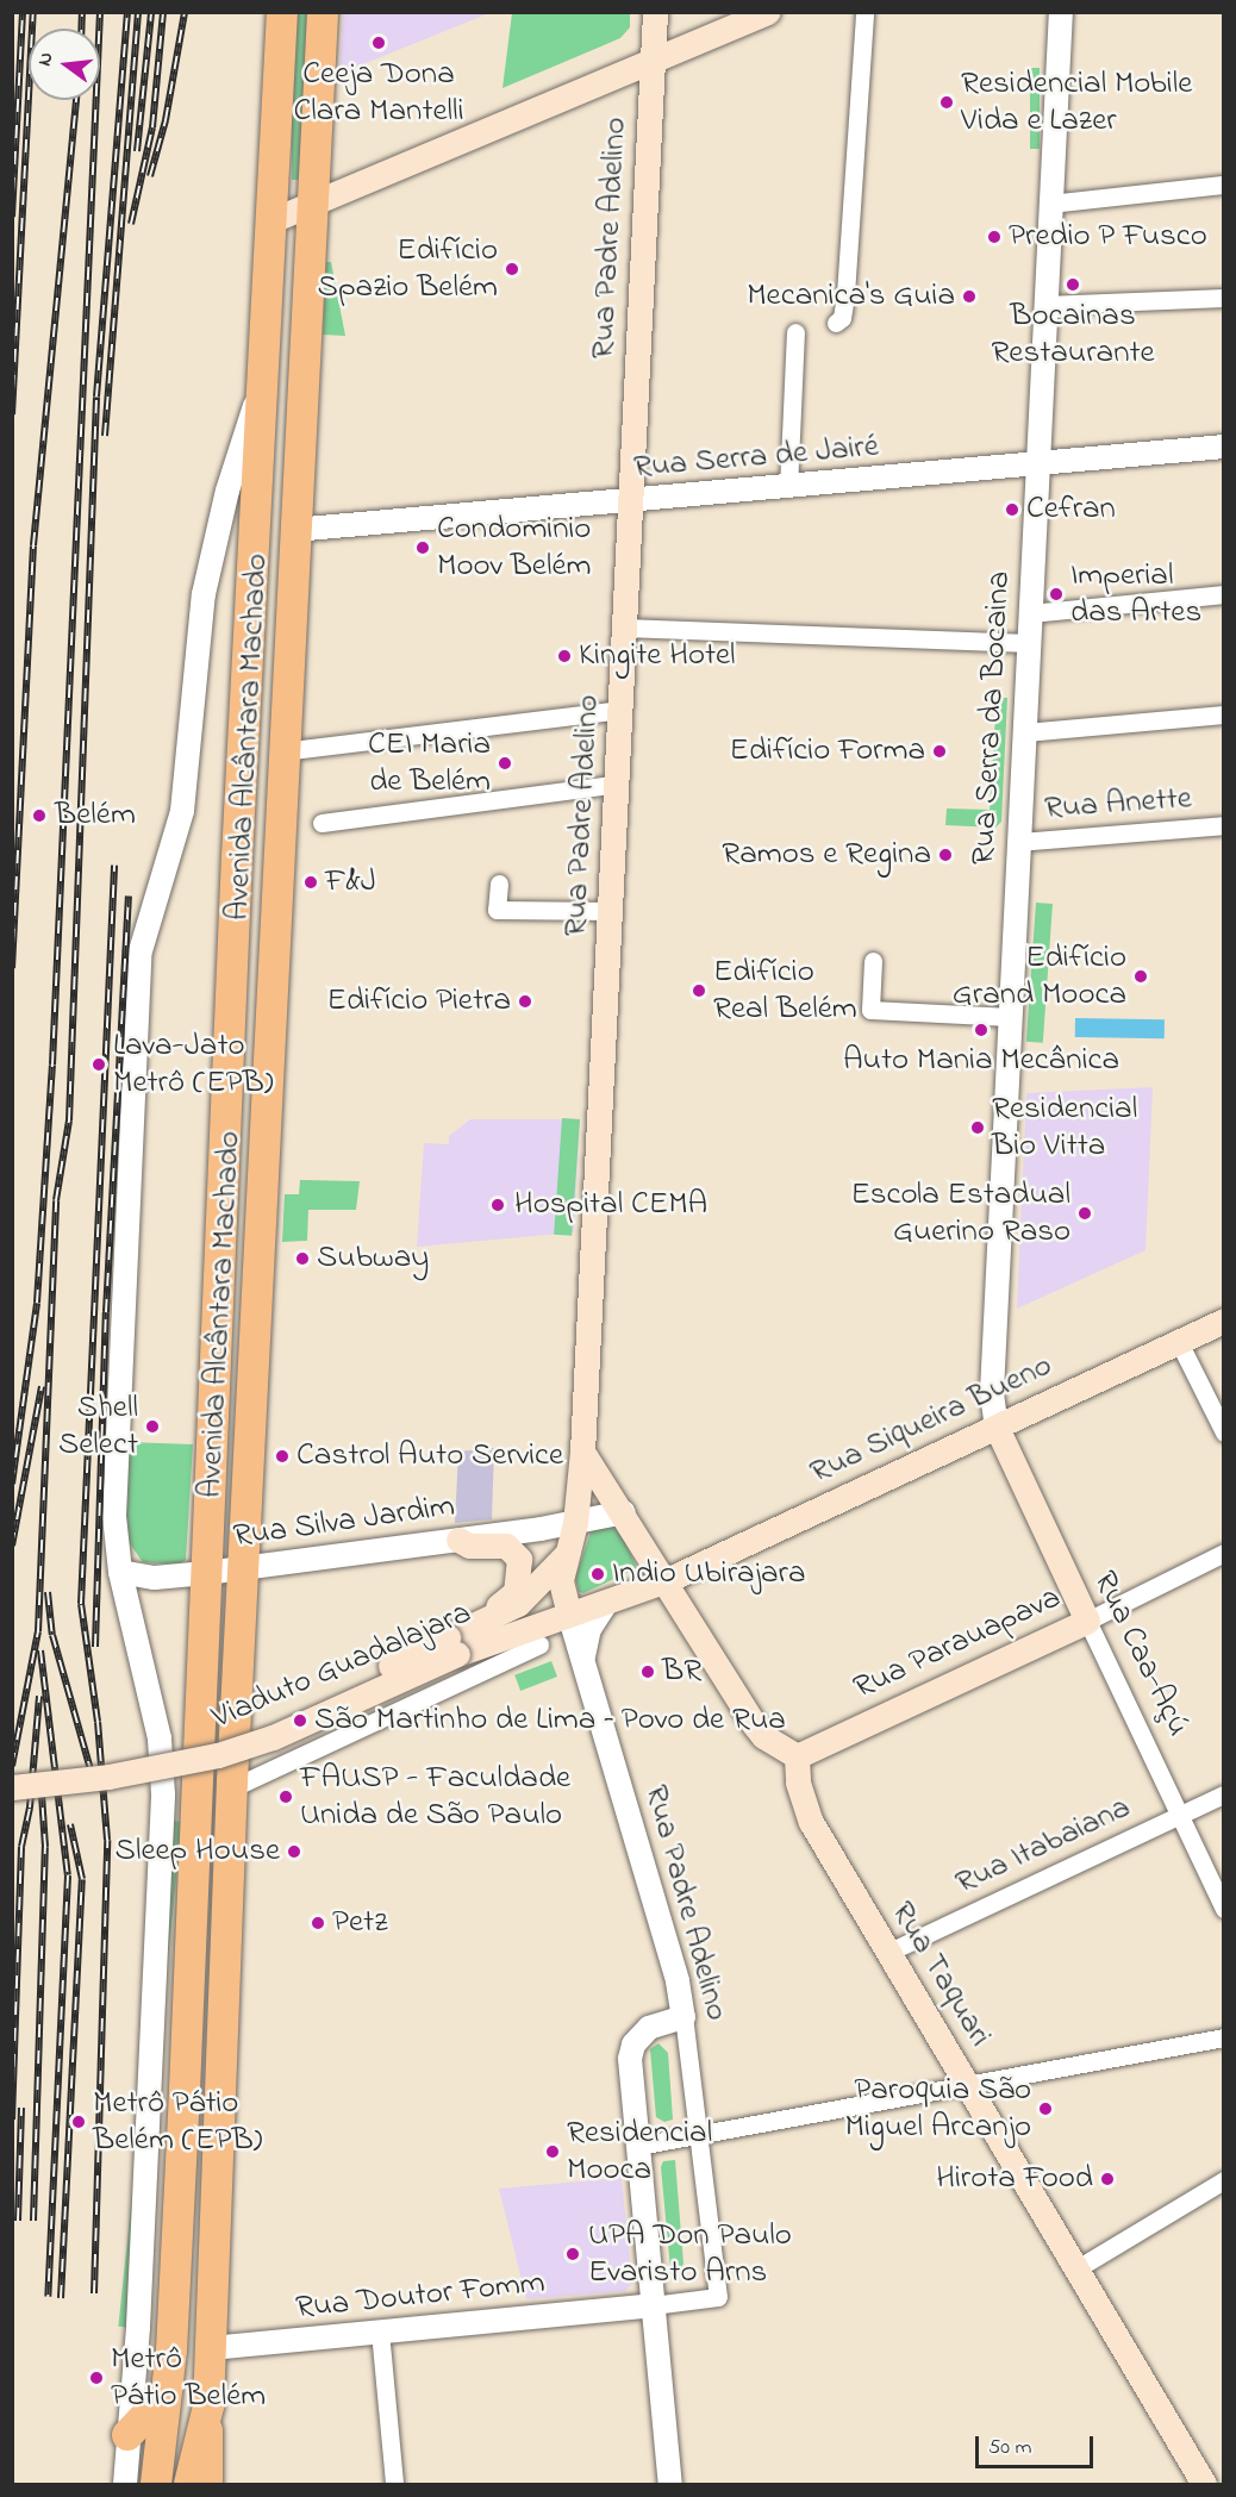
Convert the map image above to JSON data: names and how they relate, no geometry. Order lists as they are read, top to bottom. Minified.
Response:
{"streets":{"highway":["Avenida Alcântara Machado"],"main road":["Rua Padre Adelino","Rua Siqueira Bueno","Rua Parauapava","Rua Caa-Açú","Viaduto Guadalajara","Rua Taquari"],"street":["Rua Serra de Jairé","Rua Serra da Bocaina","Rua Anette","Rua Silva Jardim","Rua Itabaiana","Rua Doutor Fomm"]},"crossings":[["Rua Padre Adelino","Rua Serra de Jairé"],["Rua Padre Adelino","Rua Silva Jardim"],["Rua Padre Adelino","Viaduto Guadalajara"],["Rua Padre Adelino","Rua Doutor Fomm"],["Rua Serra de Jairé","Rua Serra da Bocaina"],["Rua Serra de Jairé","Avenida Alcântara Machado"],["Rua Serra da Bocaina","Rua Anette"],["Rua Serra da Bocaina","Rua Siqueira Bueno"],["Rua Serra da Bocaina","Rua Caa-Açú"],["Avenida Alcântara Machado","Rua Silva Jardim"],["Avenida Alcântara Machado","Rua Doutor Fomm"],["Rua Siqueira Bueno","Rua Caa-Açú"],["Rua Siqueira Bueno","Viaduto Guadalajara"],["Rua Parauapava","Rua Caa-Açú"],["Rua Parauapava","Rua Taquari"],["Rua Caa-Açú","Rua Itabaiana"],["Rua Itabaiana","Rua Taquari"]],"places":["Ceeja Dona Clara Mantelli","Residencial Mobile Vida e Lazer","Predio P Fusco","Edifício Spazio Belém","Bocainas Restaurante","Mecanica's Guia","Cefran","Condominio Moov Belém","Imperial das Artes","Kingite Hotel","Edifício Forma","CEI Maria de Belém","Belém","Ramos e Regina","F&J","Edifício Grand Mooca","Edifício Real Belém","Edifício Pietra","Auto Mania Mecânica","Lava-Jato Metrô (EPB)","Residencial Bio Vitta","Hospital CEMA","Escola Estadual Guerino Raso","Subway","Shell Select","Castrol Auto Service","Indio Ubirajara","BR","São Martinho de Lima – Povo de Rua","FAUSP - Faculdade Unida de São Paulo","Sleep House","Petz","Paroquia São Miguel Arcanjo","Metrô Pátio Belém (EPB)","Residencial Mooca","Hirota Food","UPA Don Paulo Evaristo Arns","Metrô Pátio Belém"],"scale_bar":"50 m","north":"left"}
